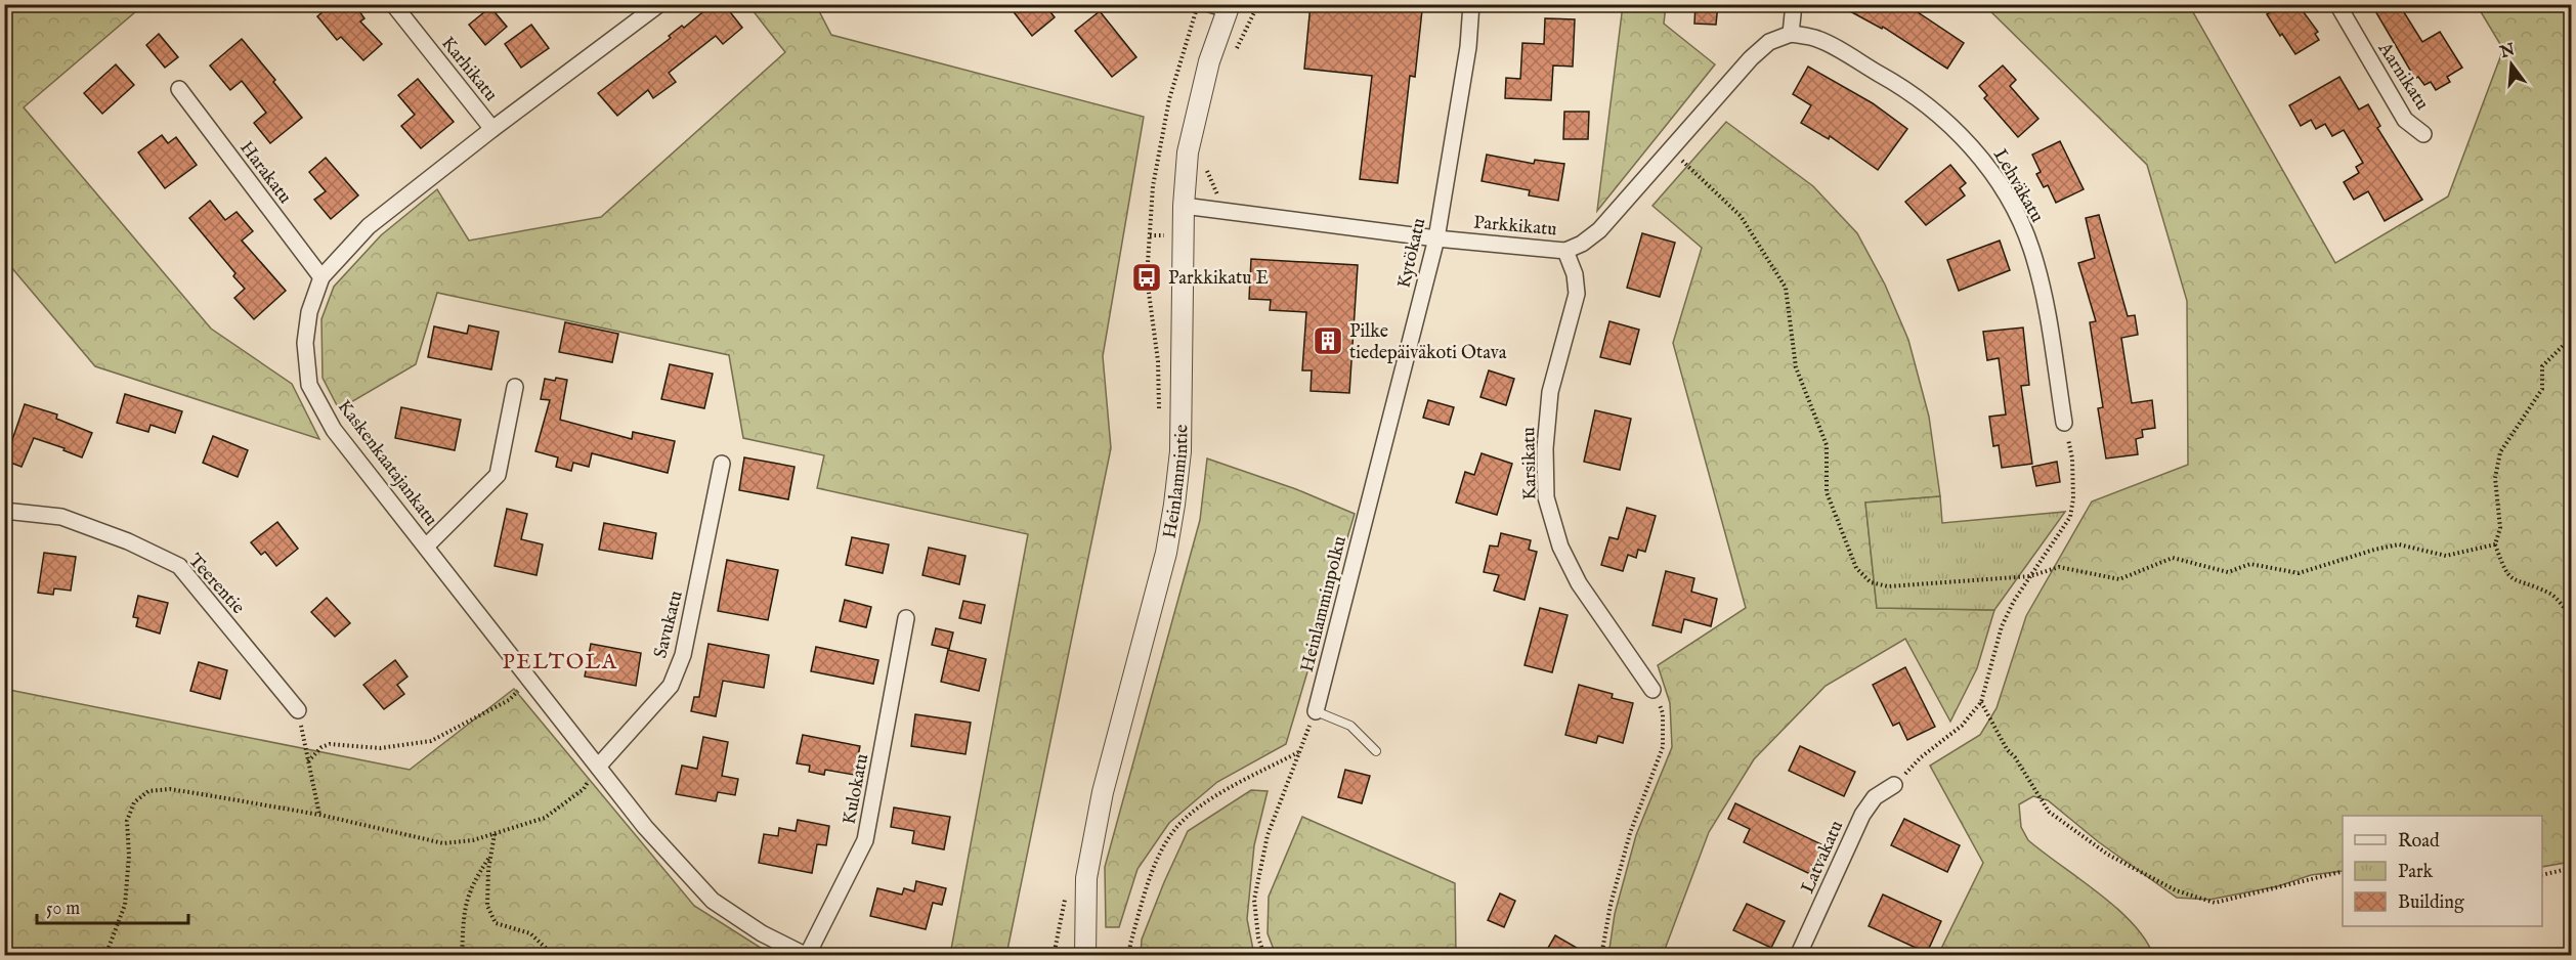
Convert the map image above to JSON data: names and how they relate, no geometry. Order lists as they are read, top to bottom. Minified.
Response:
{"streets":{"street":["Karhikatu","Aarnikatu","Harakatu","Lehväkatu","Parkkikatu","Kytökatu","Kaskenkaatajankatu","Karsikatu","Heinlammintie","Teerentie","Heinlamminpolku","Savukatu","Kulokatu","Latvakatu"]},"crossings":[["Karhikatu","Kaskenkaatajankatu"],["Harakatu","Kaskenkaatajankatu"],["Lehväkatu","Parkkikatu"],["Parkkikatu","Kytökatu"],["Parkkikatu","Karsikatu"],["Parkkikatu","Heinlammintie"],["Kytökatu","Heinlamminpolku"],["Kaskenkaatajankatu","Savukatu"],["Kaskenkaatajankatu","Kulokatu"]],"districts":["PELTOLA"],"places":{"bus stop":["Parkkikatu E"],"building":["Pilke tiedepäiväkoti Otava"]},"legend":["Road","Park","Building"],"scale_bar":"50 m","north":"top"}
